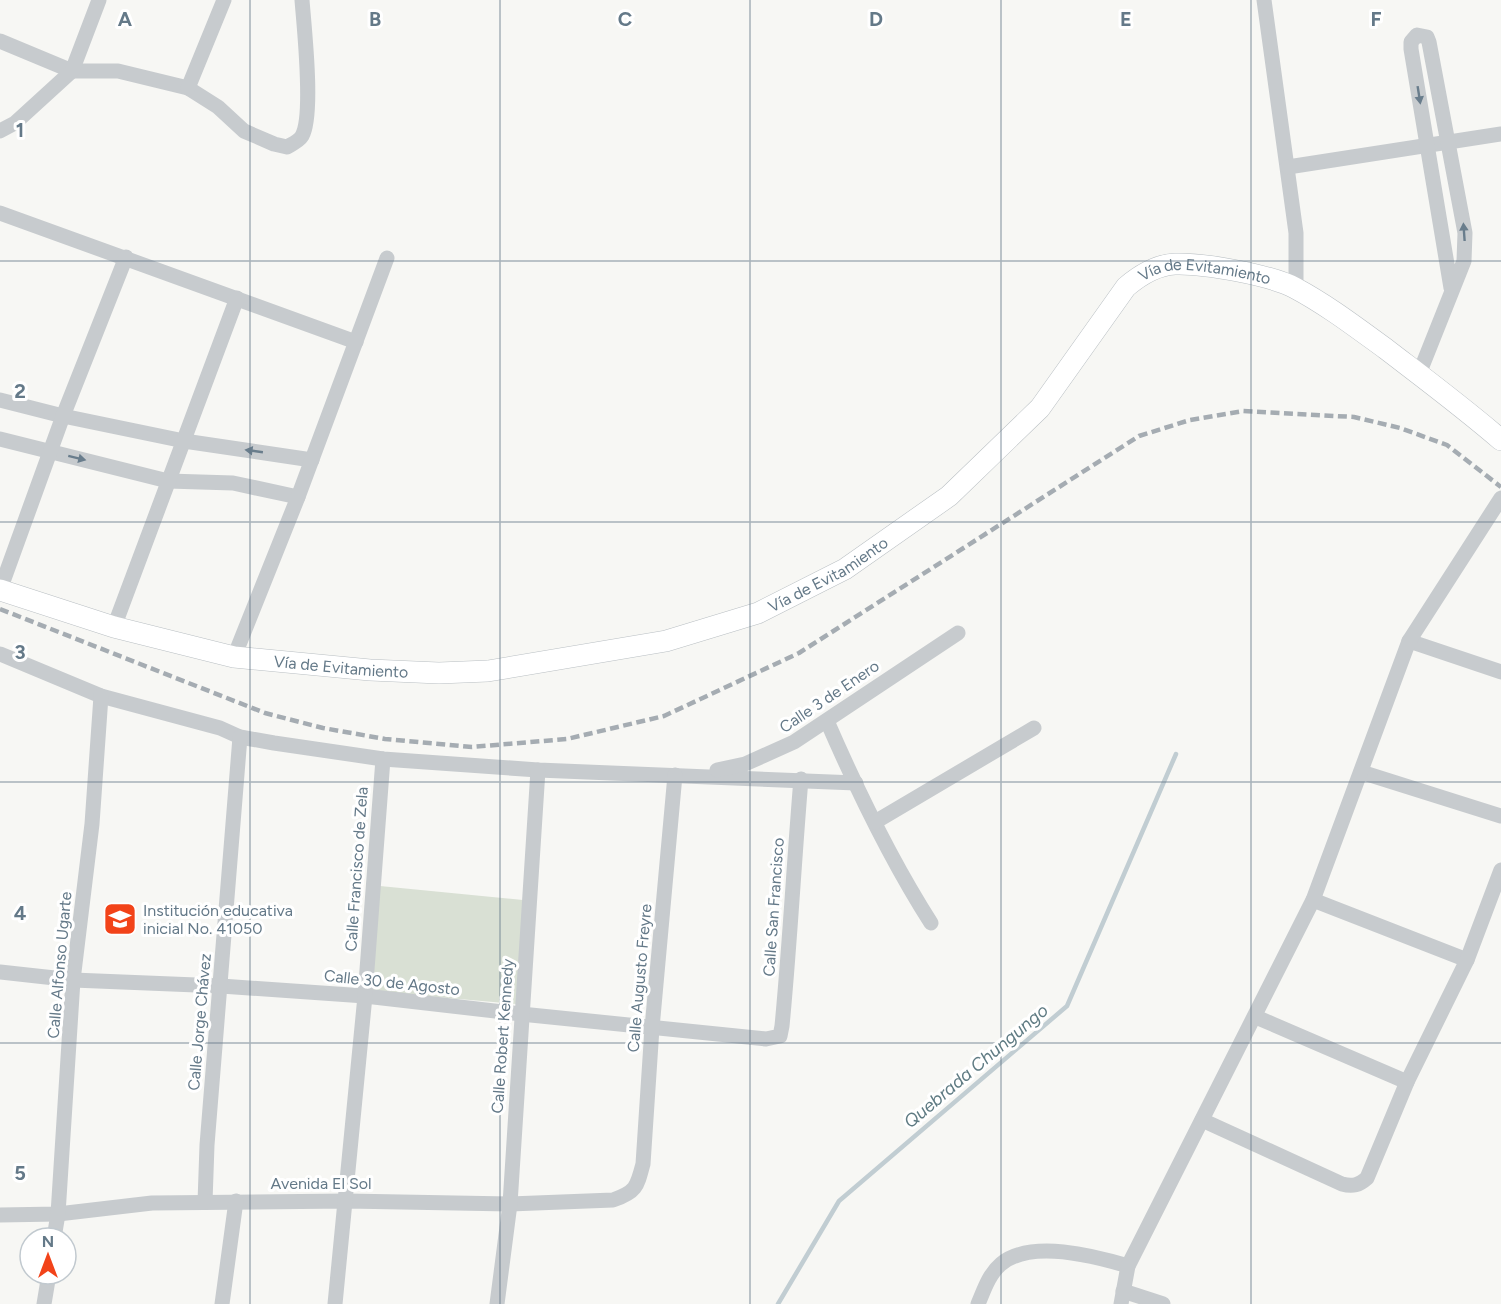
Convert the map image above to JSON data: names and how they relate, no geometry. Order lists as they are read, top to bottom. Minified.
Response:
{"streets":{"main road":["Vía de Evitamiento"],"street":["Calle 3 de Enero","Calle Francisco de Zela","Calle San Francisco","Calle Alfonso Ugarte","Calle Augusto Freyre","Calle 30 de Agosto","Calle Jorge Chávez","Calle Robert Kennedy","Avenida El Sol"]},"crossings":[["Calle 3 de Enero","Calle Augusto Freyre"],["Calle Francisco de Zela","Calle 30 de Agosto"],["Calle Francisco de Zela","Avenida El Sol"],["Calle San Francisco","Calle 30 de Agosto"],["Calle Alfonso Ugarte","Calle 30 de Agosto"],["Calle Alfonso Ugarte","Avenida El Sol"],["Calle Augusto Freyre","Calle 30 de Agosto"],["Calle Augusto Freyre","Avenida El Sol"],["Calle 30 de Agosto","Calle Jorge Chávez"],["Calle 30 de Agosto","Calle Robert Kennedy"],["Calle Jorge Chávez","Avenida El Sol"],["Calle Robert Kennedy","Avenida El Sol"]],"water":["Quebrada Chungungo"],"places":{"school or university":["Institución educativa inicial No. 41050"]},"north":"top","grid":{"columns":["A","B","C","D","E","F"],"rows":["1","2","3","4","5"]}}
